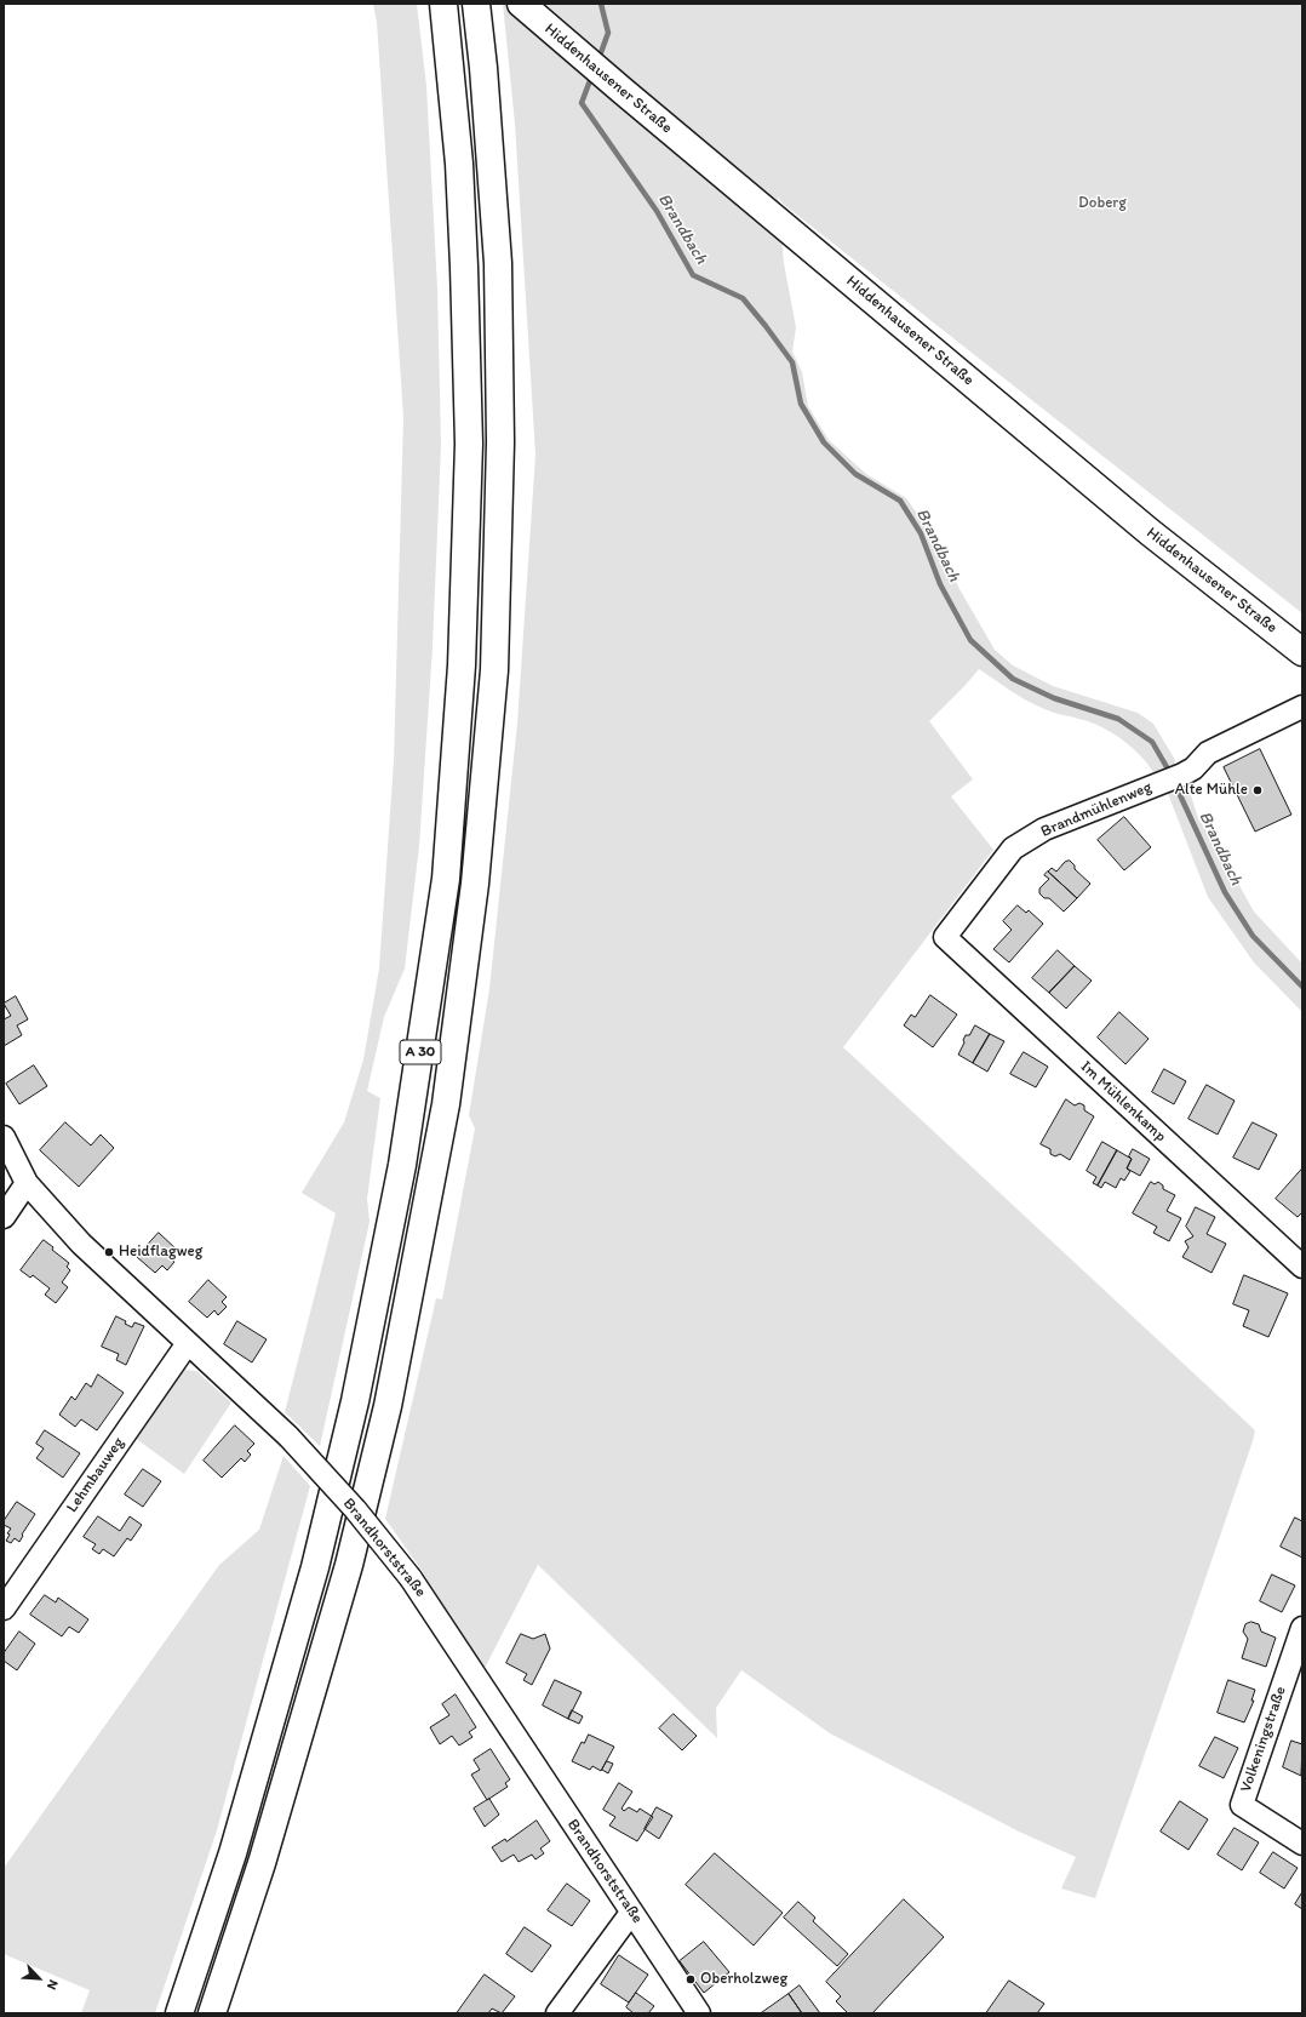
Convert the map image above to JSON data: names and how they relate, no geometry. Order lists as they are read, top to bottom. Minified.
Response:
{"streets":{"main road":["Hiddenhausener Straße","A 30"],"street":["Brandmühlenweg","Im Mühlenkamp","Lehmbauweg","Brandhorststraße","Volkeningstraße"]},"crossings":[["Brandmühlenweg","Im Mühlenkamp"],["Lehmbauweg","Brandhorststraße"]],"water":["Brandbach"],"parks":["Doberg"],"places":["Alte Mühle","Heidflagweg","Oberholzweg"],"north":"bottom right"}
